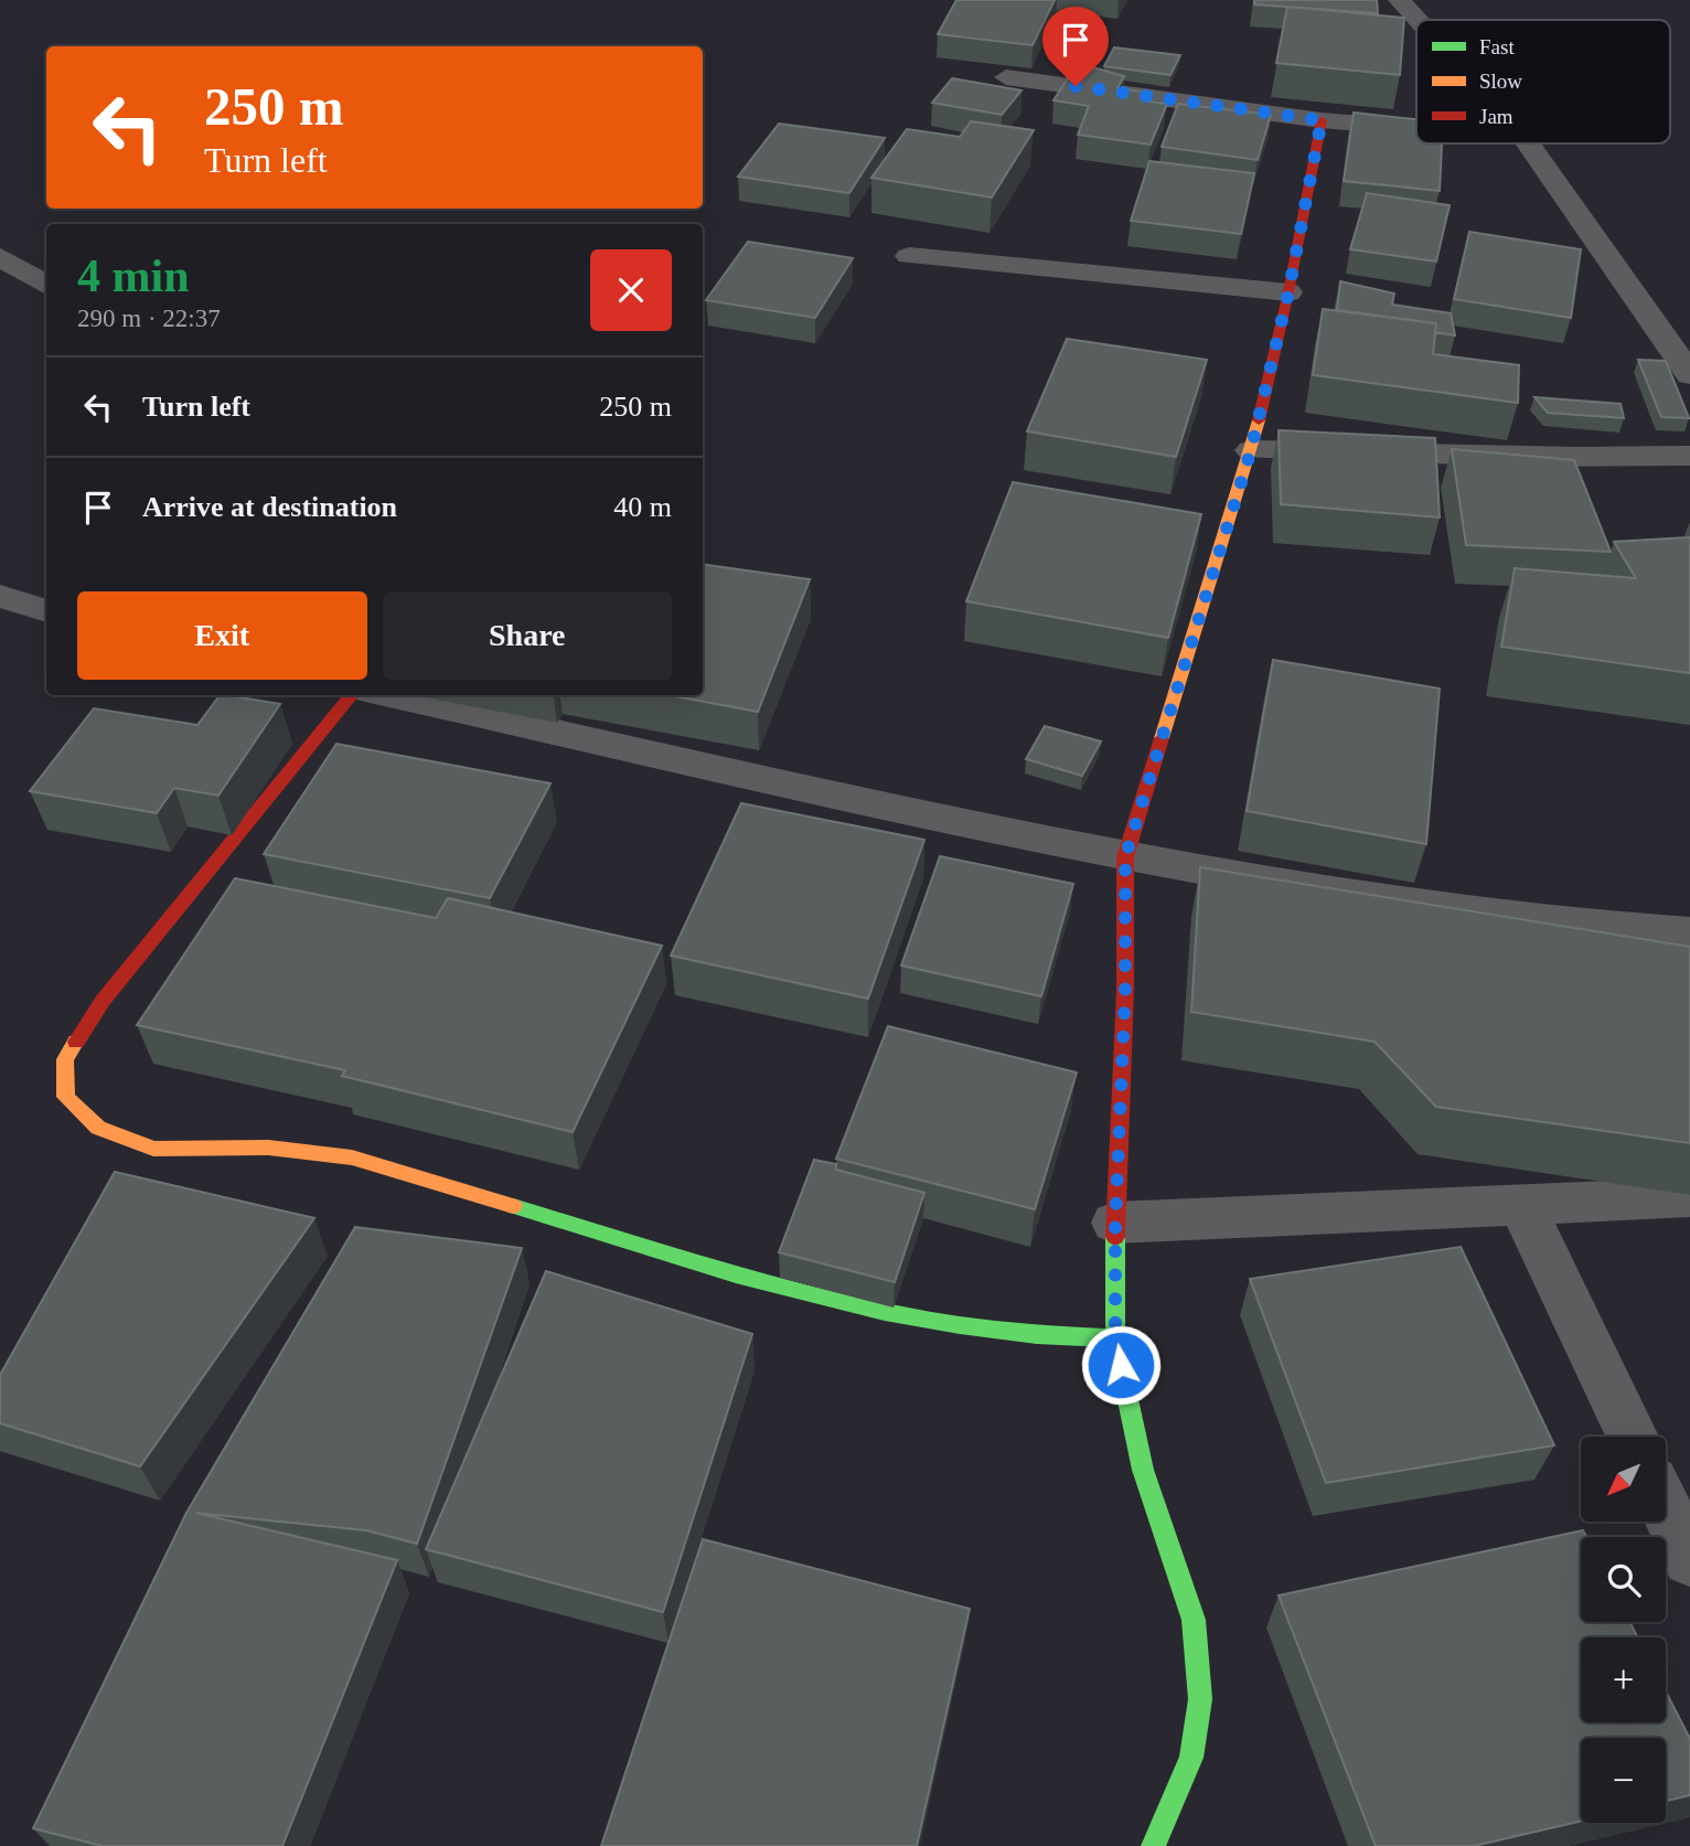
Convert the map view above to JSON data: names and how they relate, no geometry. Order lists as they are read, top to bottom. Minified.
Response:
{"legend":["Fast","Slow","Jam"],"north":"bottom left","page":{"turn":["250 m","Turn left"],"heading":["4 min","290 m · 22:37"],"list":[{"name":"Turn left","value":"250 m"},{"name":"Arrive at destination","value":"40 m"}],"buttons":["Exit","Share"],"map_buttons":["+","−"]}}
